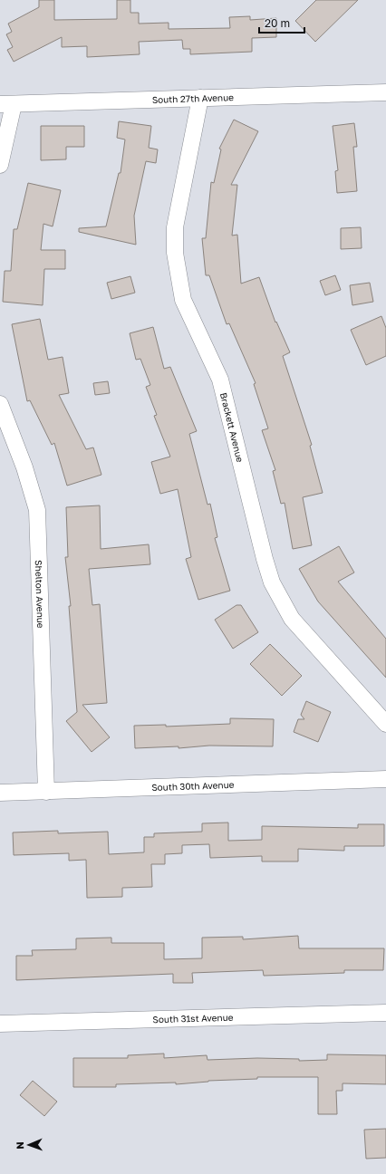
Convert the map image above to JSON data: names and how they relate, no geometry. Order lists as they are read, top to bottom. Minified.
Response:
{"streets":{"street":["South 27th Avenue","Brackett Avenue","Shelton Avenue","South 30th Avenue","South 31st Avenue"]},"crossings":[["South 27th Avenue","Brackett Avenue"],["Shelton Avenue","South 30th Avenue"]],"scale_bar":"20 m","north":"left"}
